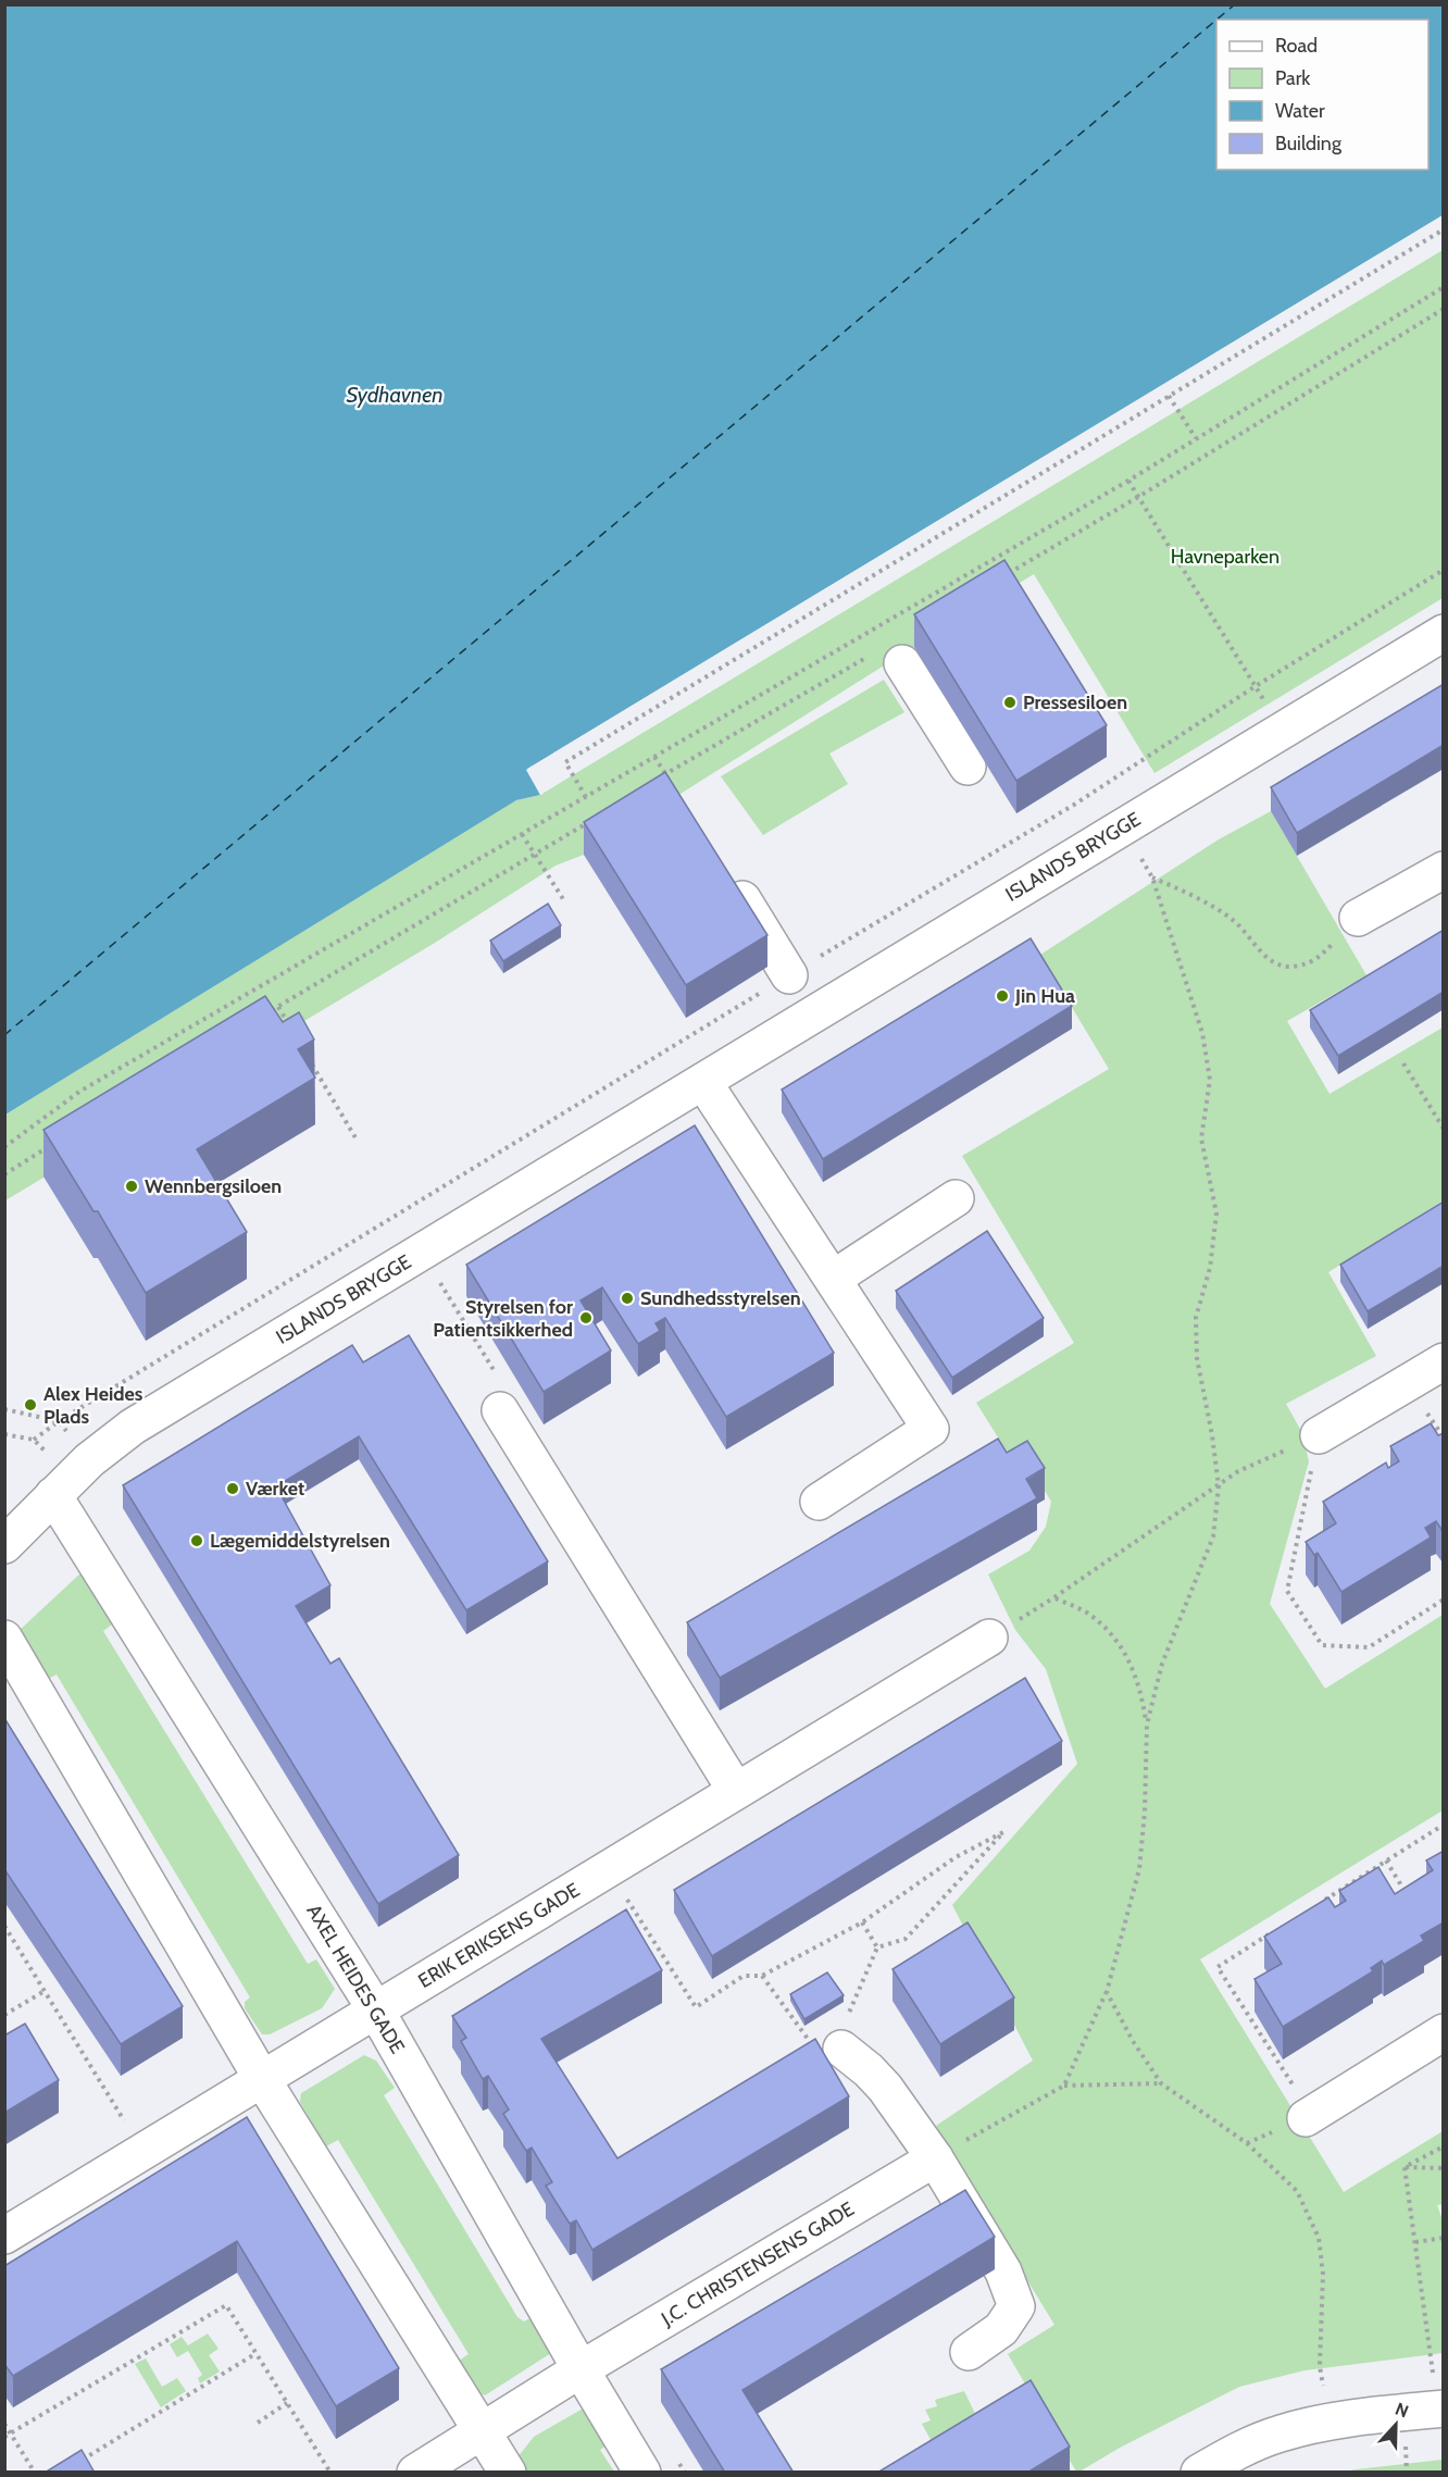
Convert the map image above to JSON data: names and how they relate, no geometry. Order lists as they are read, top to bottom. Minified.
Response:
{"streets":{"street":["ISLANDS BRYGGE","ERIK ERIKSENS GADE","AXEL HEIDES GADE","J.C. CHRISTENSENS GADE"]},"crossings":[["ISLANDS BRYGGE","AXEL HEIDES GADE"],["ERIK ERIKSENS GADE","AXEL HEIDES GADE"],["AXEL HEIDES GADE","J.C. CHRISTENSENS GADE"]],"water":["Sydhavnen"],"parks":["Havneparken"],"places":["Pressesiloen","Jin Hua","Wennbergsiloen","Sundhedsstyrelsen","Styrelsen for Patientsikkerhed","Alex Heides Plads","Værket","Lægemiddelstyrelsen"],"legend":["Road","Park","Water","Building"],"north":"top"}
